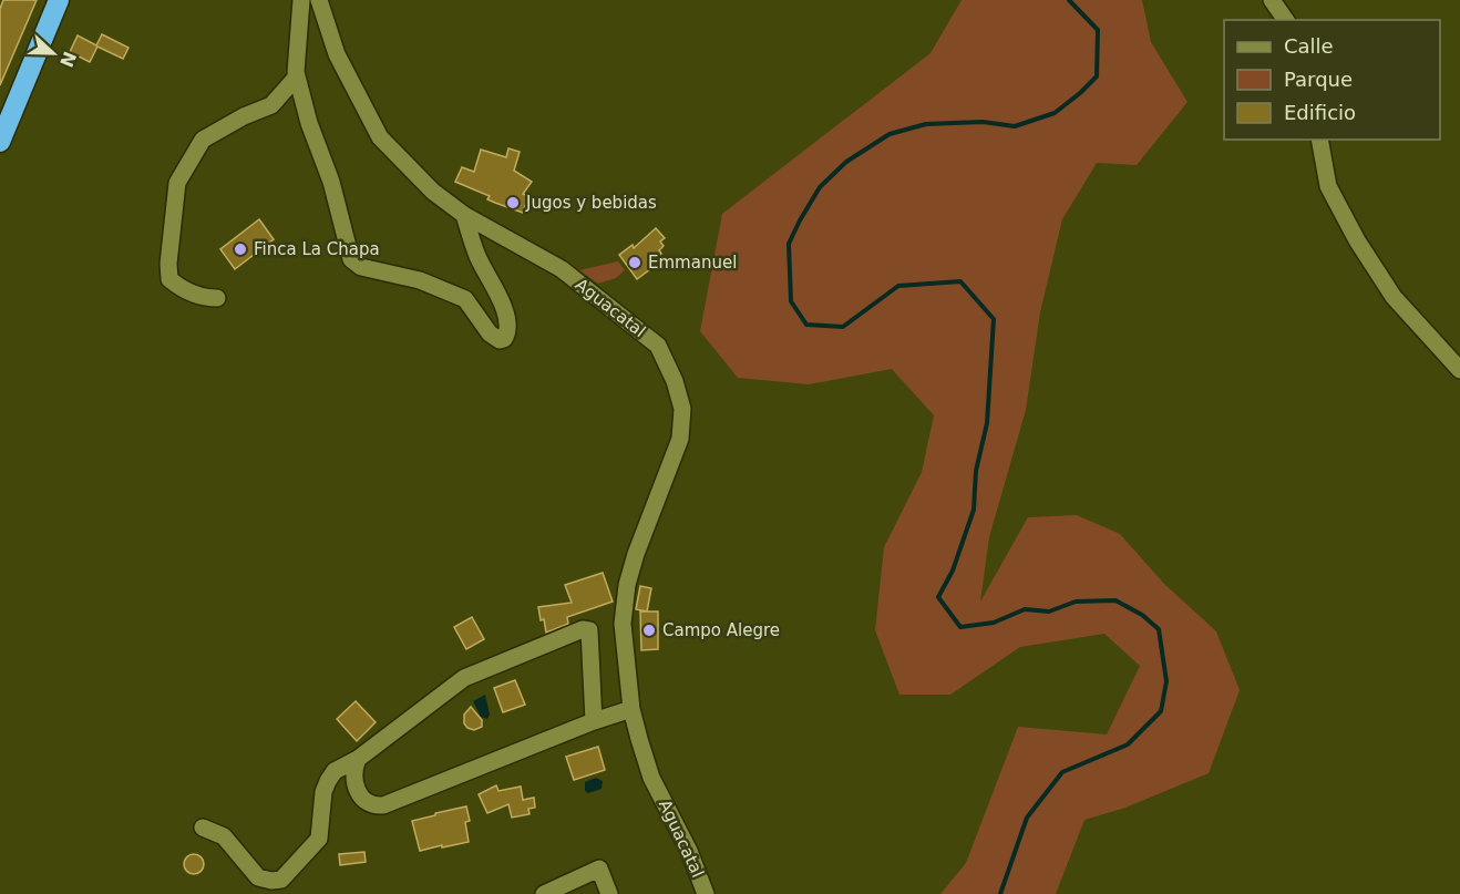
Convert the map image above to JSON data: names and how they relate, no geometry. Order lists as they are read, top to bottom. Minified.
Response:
{"streets":{"street":["Aguacatal"]},"places":["Jugos y bebidas","Finca La Chapa","Emmanuel","Campo Alegre"],"legend":["Calle","Parque","Edificio"],"north":"right"}
